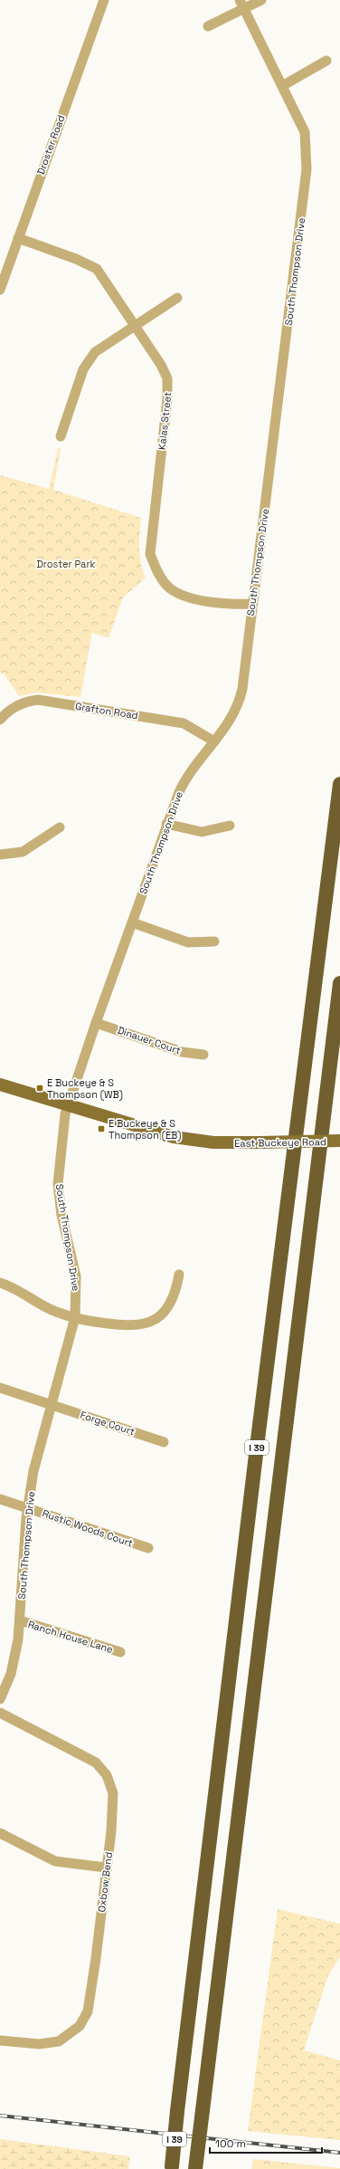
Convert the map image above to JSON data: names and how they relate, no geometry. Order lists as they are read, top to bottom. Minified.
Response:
{"streets":{"highway":["I 39"],"main road":["East Buckeye Road"],"street":["Droster Road","South Thompson Drive","Kalas Street","Grafton Road","Dinauer Court","Forge Court","Rustic Woods Court","Ranch House Lane","Oxbow Bend"]},"crossings":[["Droster Road","Kalas Street"],["South Thompson Drive","Kalas Street"],["South Thompson Drive","Grafton Road"],["South Thompson Drive","Dinauer Court"],["South Thompson Drive","East Buckeye Road"],["South Thompson Drive","Forge Court"],["South Thompson Drive","Rustic Woods Court"],["South Thompson Drive","Ranch House Lane"]],"parks":["Droster Park"],"places":{"transit":["E Buckeye & S Thompson (WB)","E Buckeye & S Thompson (EB)"]},"scale_bar":"100 m"}
